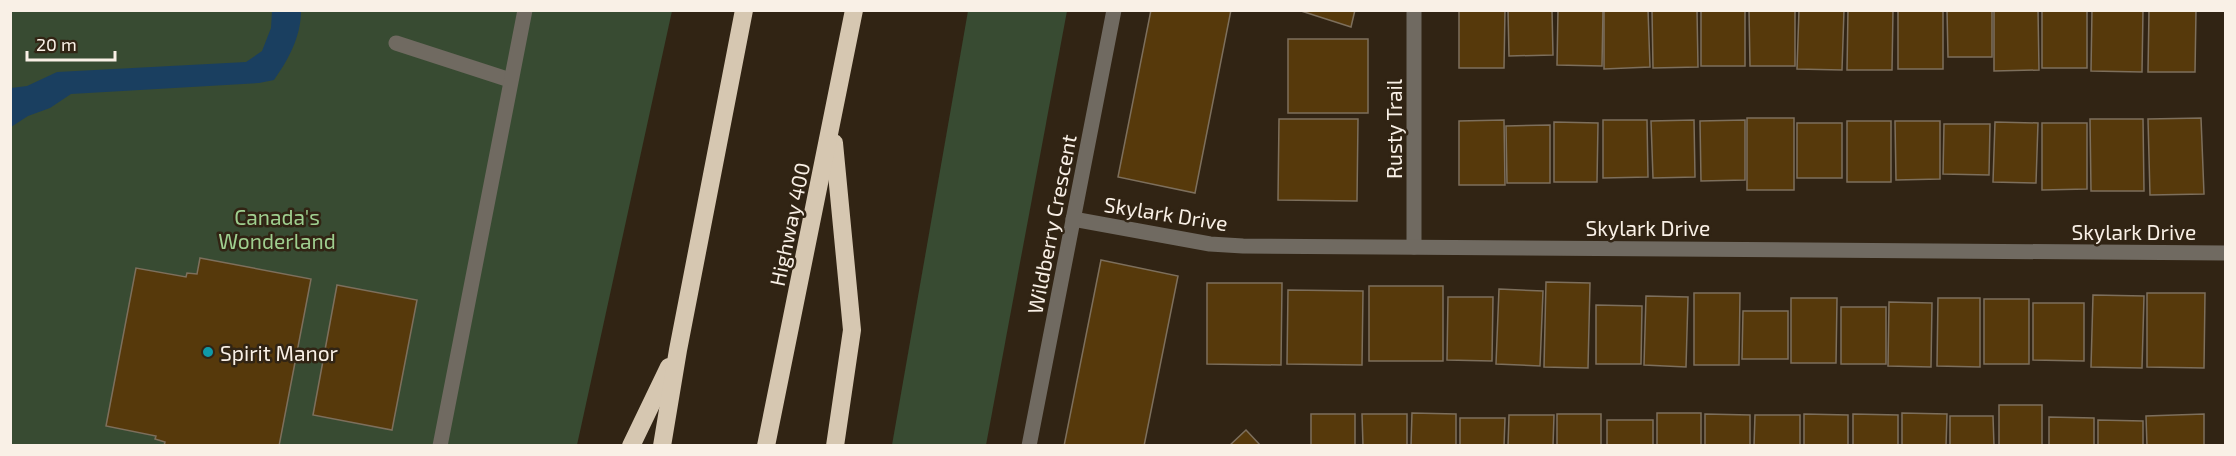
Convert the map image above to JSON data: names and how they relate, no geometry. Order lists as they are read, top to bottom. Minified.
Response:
{"streets":{"highway":["Highway 400"],"street":["Rusty Trail","Skylark Drive","Wildberry Crescent"]},"crossings":[["Rusty Trail","Skylark Drive"],["Skylark Drive","Wildberry Crescent"]],"parks":["Canada's Wonderland"],"places":["Spirit Manor"],"scale_bar":"20 m"}
